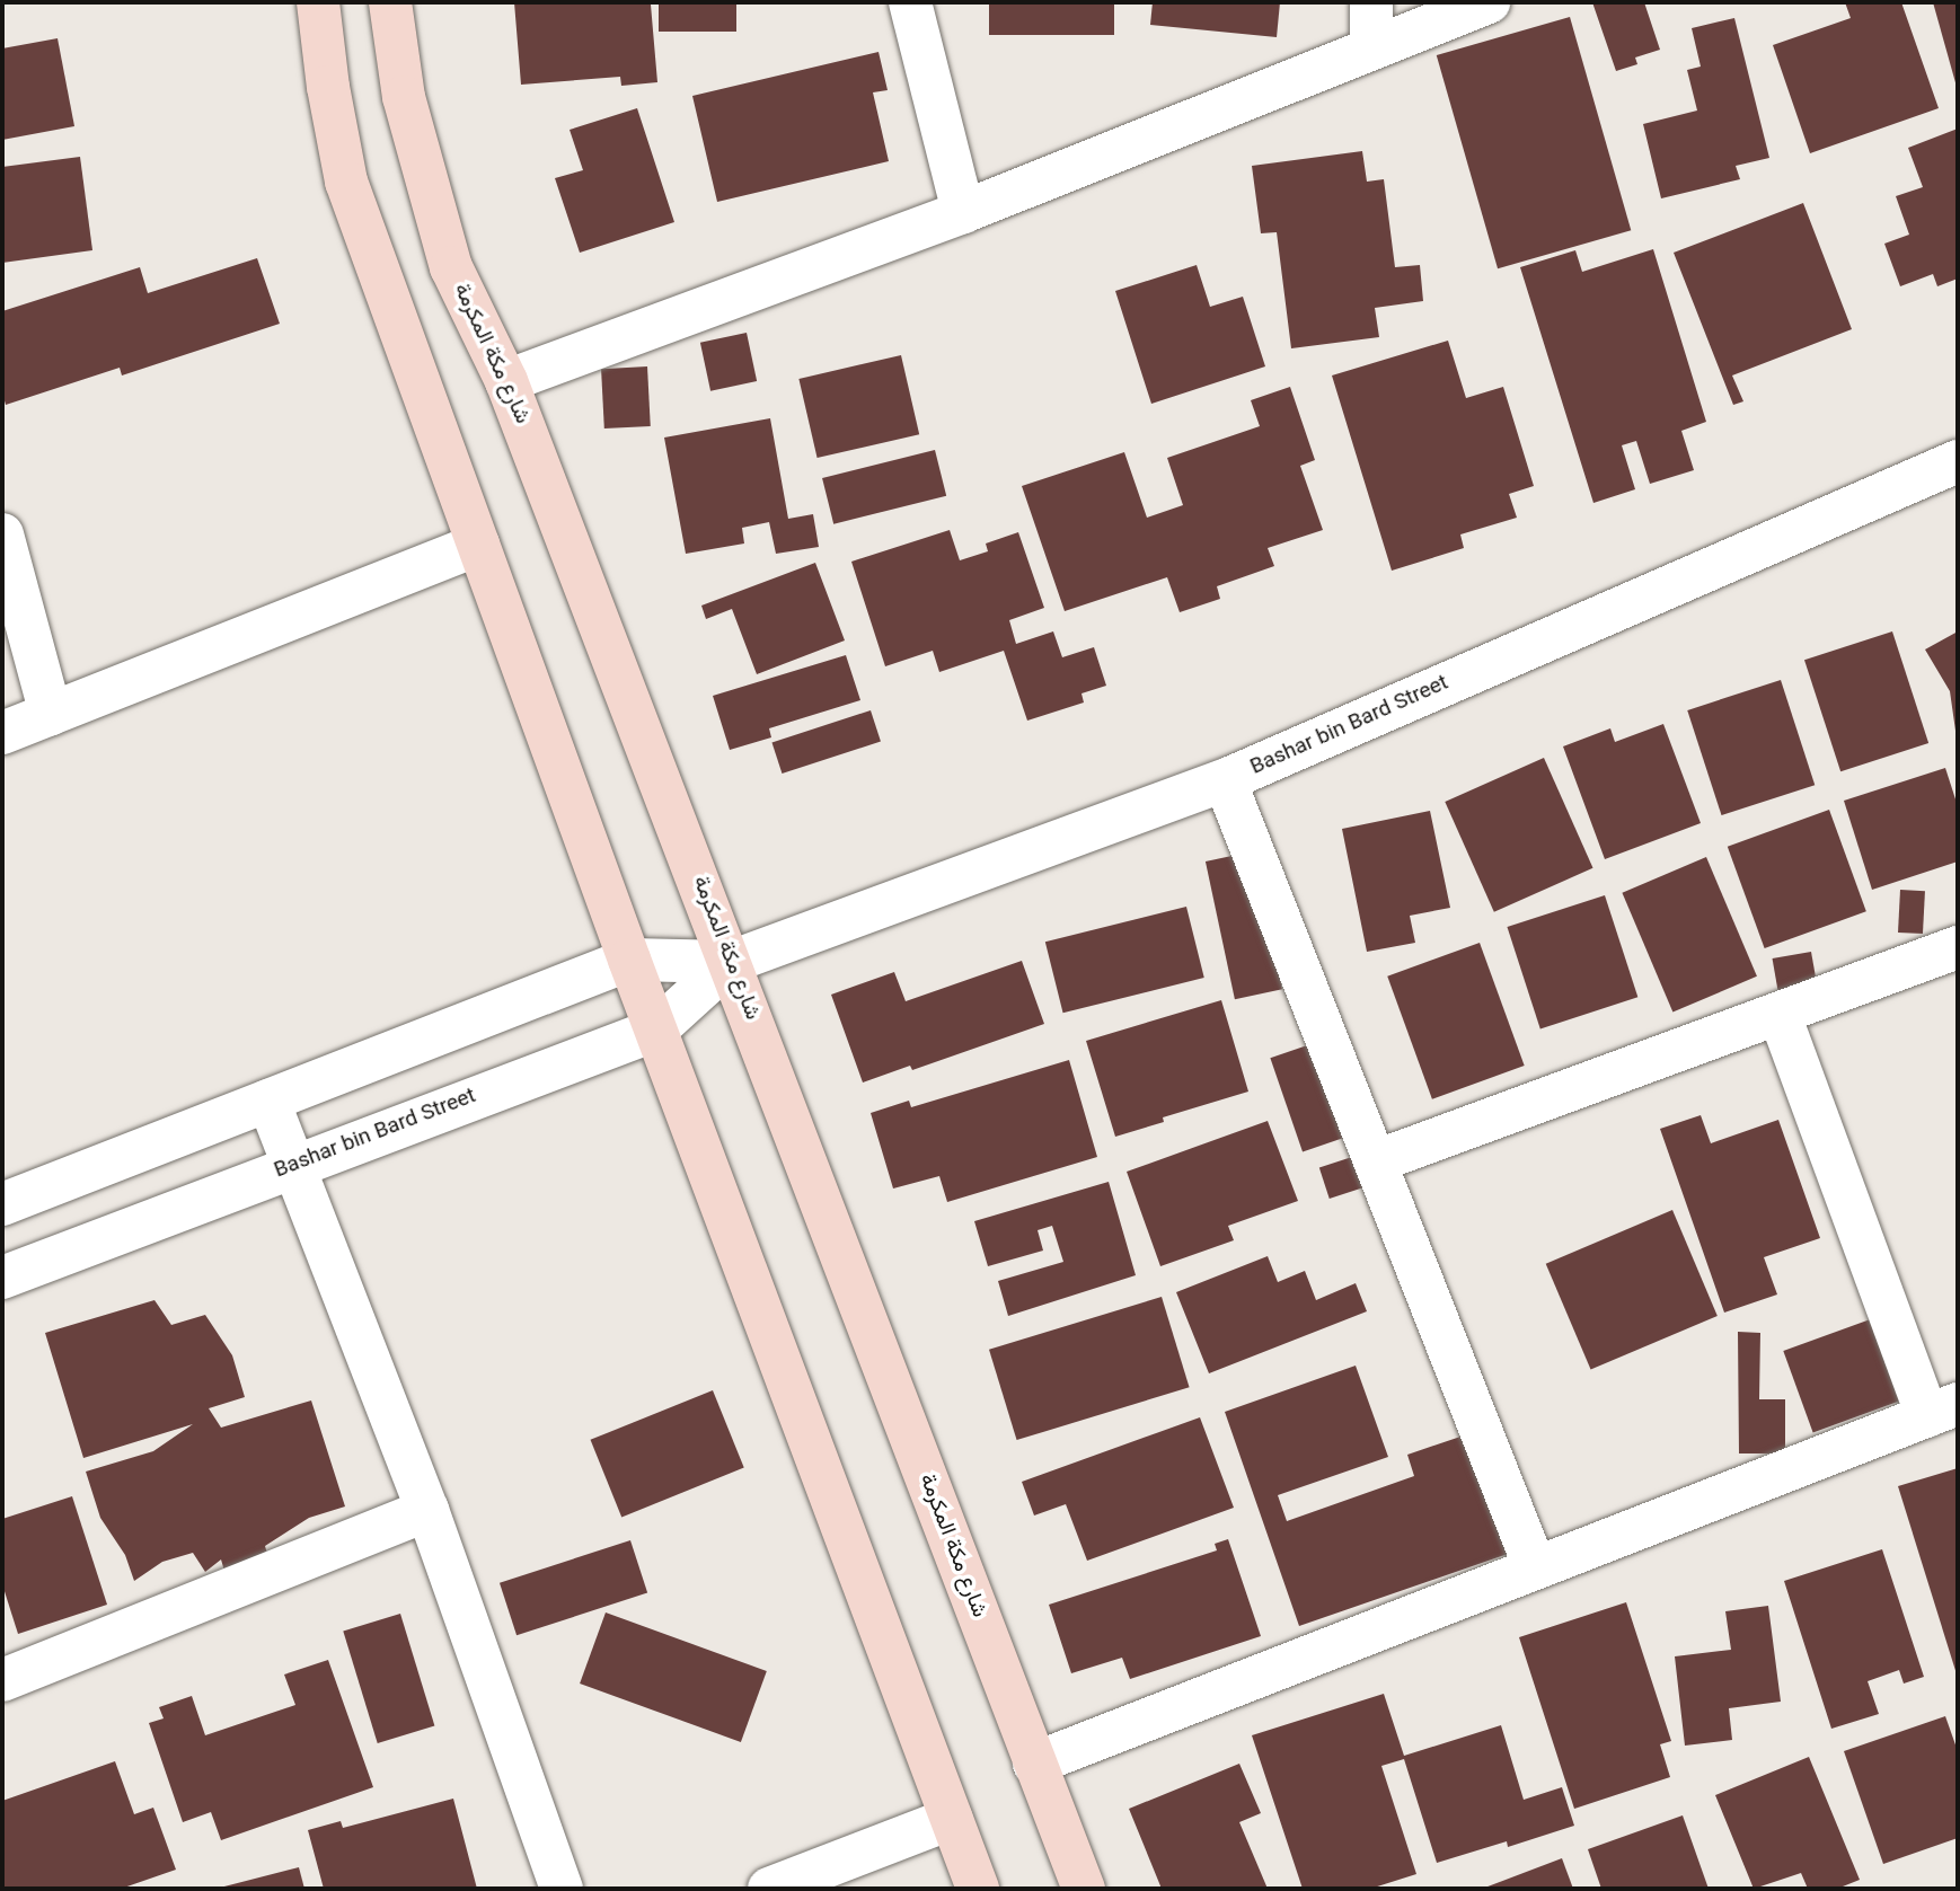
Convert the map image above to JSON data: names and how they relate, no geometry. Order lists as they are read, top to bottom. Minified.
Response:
{"streets":{"main road":["شارع مكة المكرمة"],"street":["Bashar bin Bard Street"]},"crossings":[["شارع مكة المكرمة","Bashar bin Bard Street"]]}
